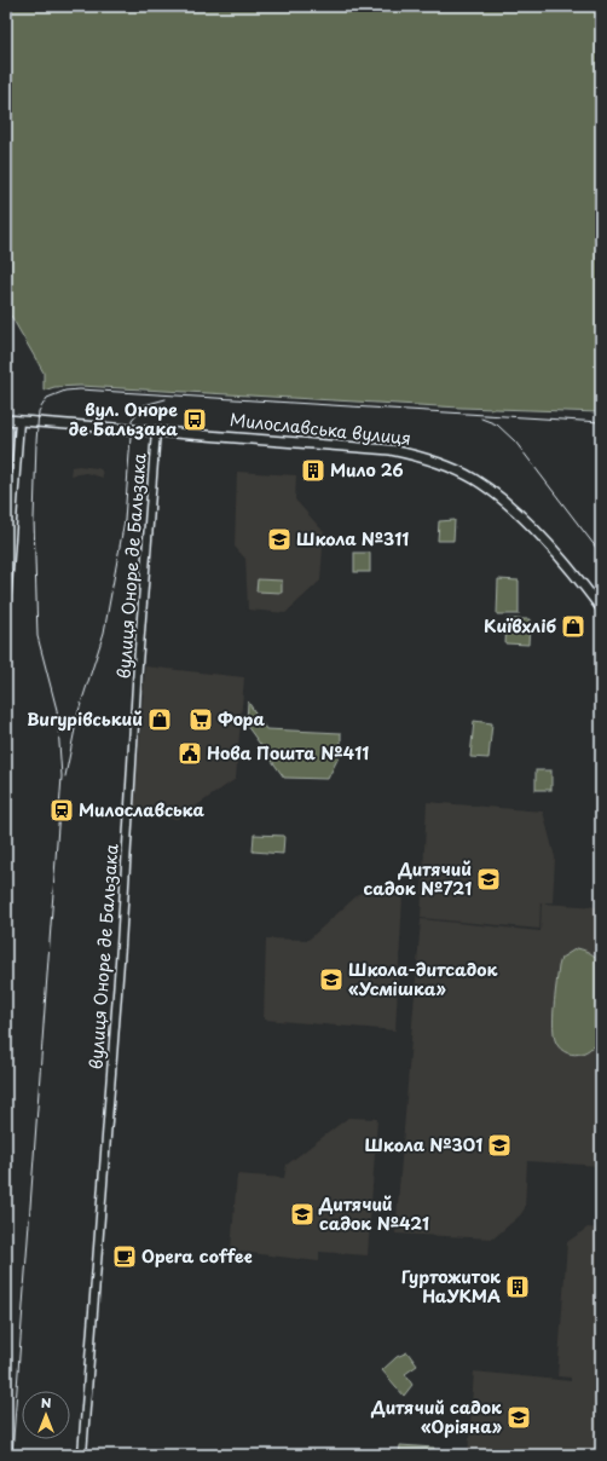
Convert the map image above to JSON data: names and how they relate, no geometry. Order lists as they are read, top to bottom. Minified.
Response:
{"streets":{"main road":["Милославська вулиця"],"street":["вулиця Оноре де Бальзака"]},"crossings":[["Милославська вулиця","вулиця Оноре де Бальзака"]],"places":{"bus stop":["вул. Оноре де Бальзака"],"building":["Мило 26","Гуртожиток НаУКМА"],"school or university":["Школа №311","Дитячий садок №721","Школа-дитсадок «Усмішка»","Школа №301","Дитячий садок №421","Дитячий садок «Оріяна»"],"shop":["Київхліб","Вигурівський"],"supermarket":["Фора"],"public building":["Нова Пошта №411"],"station":["Милославська"],"cafe":["Opera coffee"]},"north":"top"}
